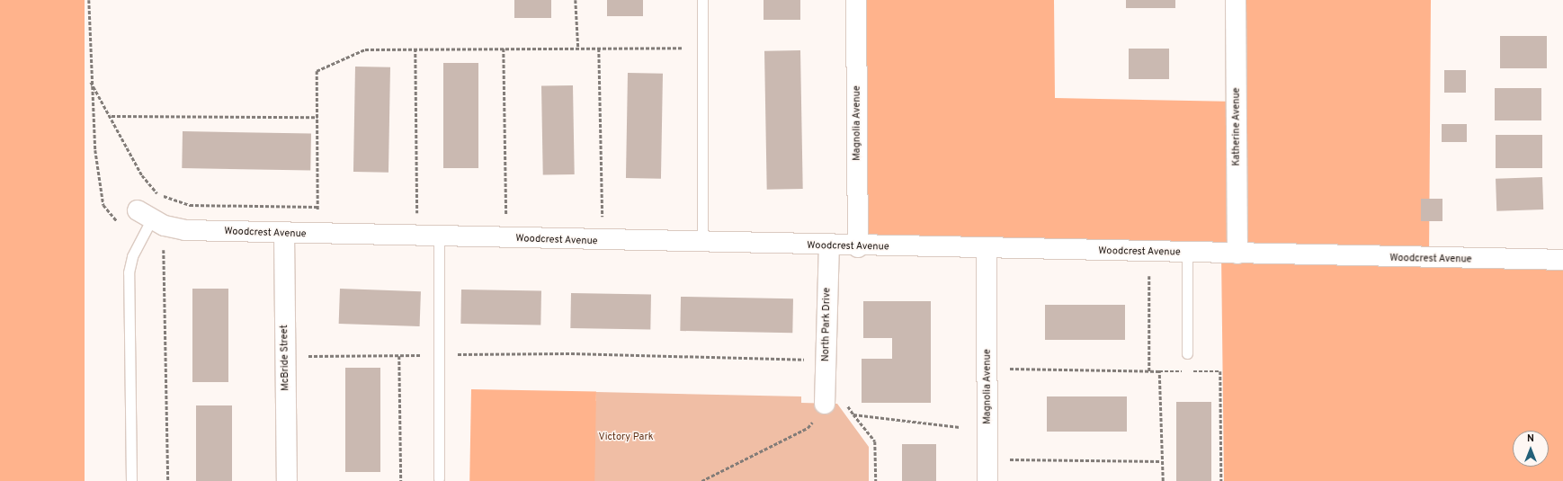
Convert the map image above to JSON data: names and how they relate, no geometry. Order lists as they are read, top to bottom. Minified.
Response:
{"streets":{"street":["Magnolia Avenue","Katherine Avenue","Woodcrest Avenue","North Park Drive","McBride Street"]},"crossings":[["Magnolia Avenue","Woodcrest Avenue"],["Katherine Avenue","Woodcrest Avenue"],["Woodcrest Avenue","North Park Drive"],["Woodcrest Avenue","McBride Street"]],"parks":["Victory Park"],"north":"top"}
